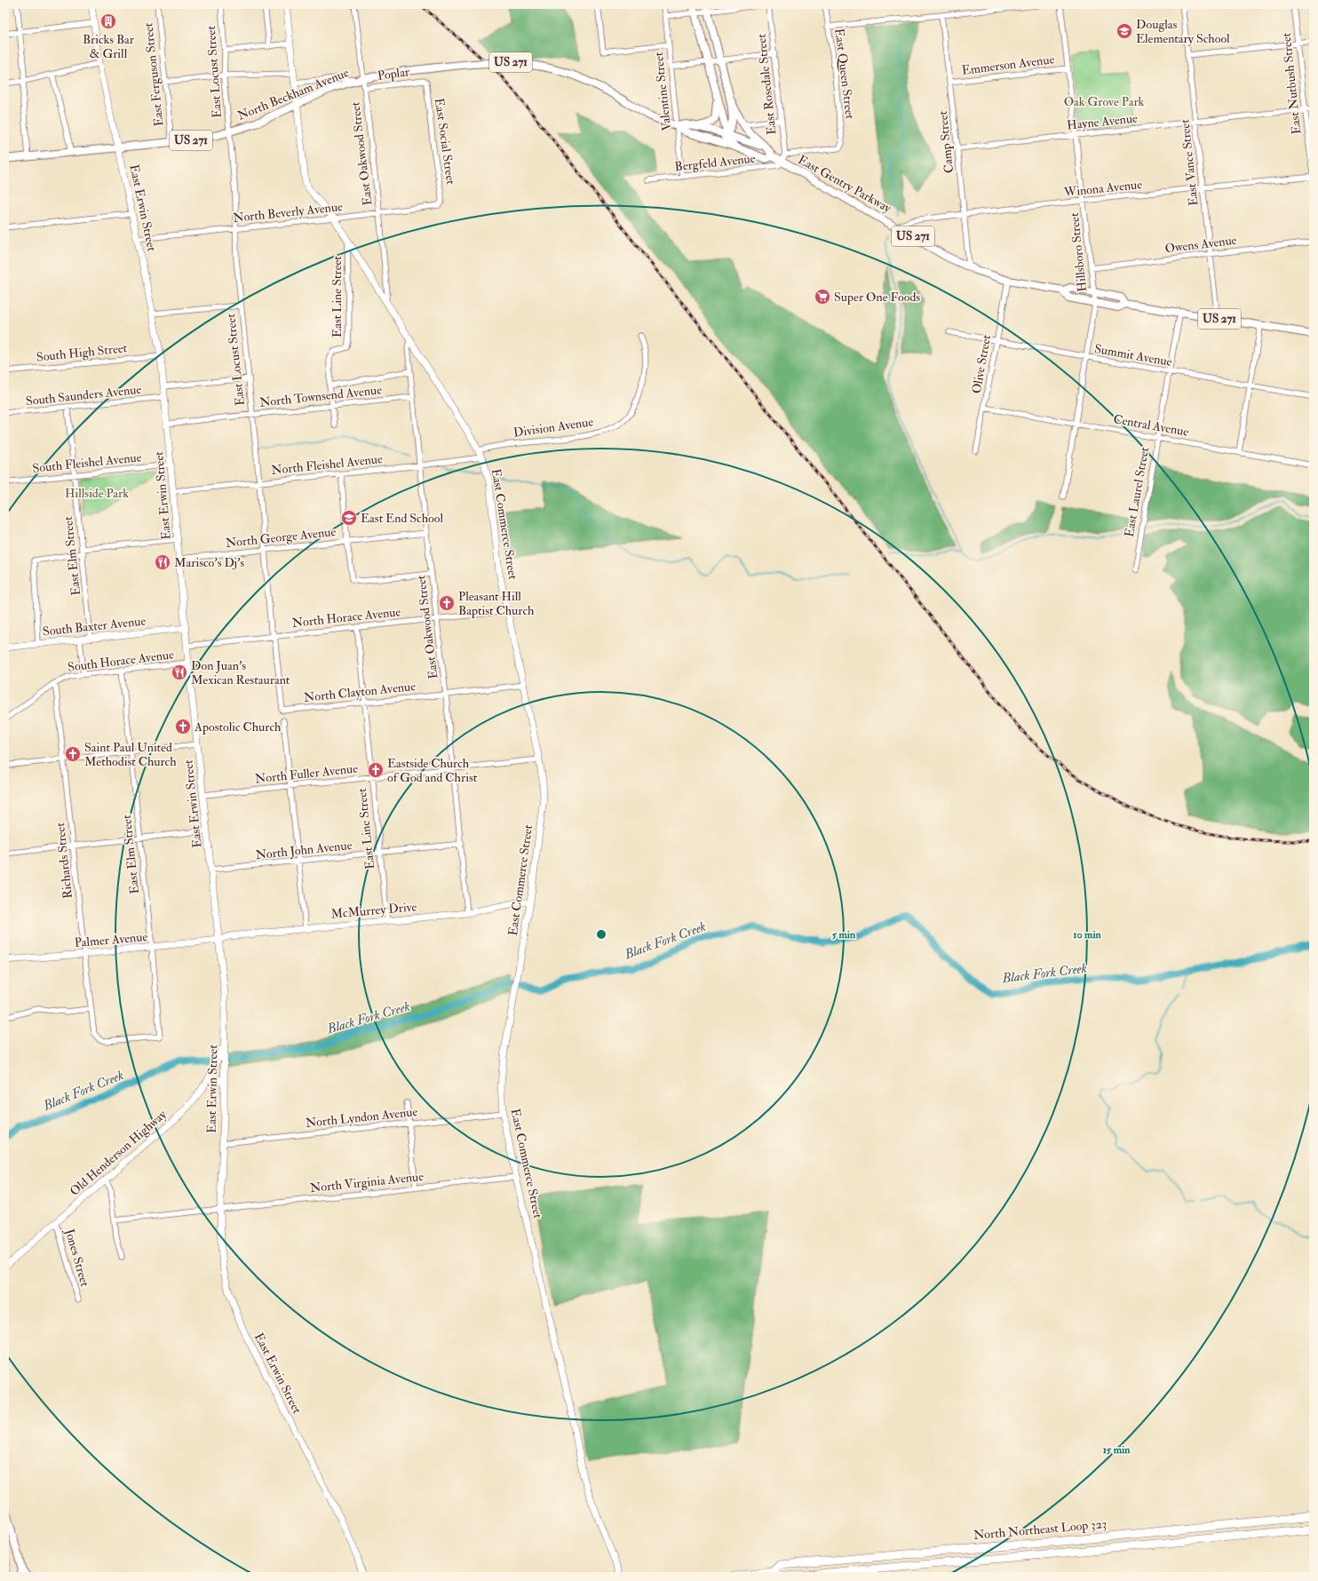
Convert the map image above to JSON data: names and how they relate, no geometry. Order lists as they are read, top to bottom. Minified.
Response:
{"streets":{"highway":["North Northeast Loop 323"],"main road":["US 271","North Beckham Avenue","East Gentry Parkway"],"street":["Emmerson Avenue","East Locust Street","Poplar","East Queen Street","East Ferguson Street","East Nutbush Street","East Rosedale Street","Valentine Street","Hayne Avenue","East Social Street","Camp Street","East Oakwood Street","Bergfeld Avenue","East Vance Street","Winona Avenue","East Erwin Street","North Beverly Avenue","Owens Avenue","Hillsboro Street","East Line Street","South High Street","Summit Avenue","Olive Street","South Saunders Avenue","North Townsend Avenue","Central Avenue","Division Avenue","South Fleishel Avenue","North Fleishel Avenue","East Laurel Street","East Commerce Street","North George Avenue","East Elm Street","North Horace Avenue","South Baxter Avenue","South Horace Avenue","North Clayton Avenue","North Fuller Avenue","North John Avenue","Richards Street","McMurrey Drive","Palmer Avenue","North Lyndon Avenue","Old Henderson Highway","North Virginia Avenue","Jones Street"]},"crossings":[["US 271","North Beckham Avenue"],["US 271","East Erwin Street"],["Emmerson Avenue","Camp Street"],["Emmerson Avenue","Hillsboro Street"],["East Locust Street","North Beckham Avenue"],["East Locust Street","North Beverly Avenue"],["East Locust Street","North Townsend Avenue"],["East Locust Street","North Fleishel Avenue"],["East Locust Street","North George Avenue"],["East Locust Street","North Horace Avenue"],["East Locust Street","North Clayton Avenue"],["Poplar","East Social Street"],["Poplar","East Oakwood Street"],["East Queen Street","East Rosedale Street"],["East Ferguson Street","North Beckham Avenue"],["East Nutbush Street","Hayne Avenue"],["East Nutbush Street","Winona Avenue"],["Valentine Street","North Beckham Avenue"],["Valentine Street","Bergfeld Avenue"],["North Beckham Avenue","East Oakwood Street"],["North Beckham Avenue","East Gentry Parkway"],["North Beckham Avenue","East Erwin Street"],["Hayne Avenue","Camp Street"],["Hayne Avenue","East Vance Street"],["Hayne Avenue","Hillsboro Street"],["East Social Street","North Beverly Avenue"],["Camp Street","East Gentry Parkway"],["Camp Street","Winona Avenue"],["East Oakwood Street","North Beverly Avenue"],["East Oakwood Street","North Townsend Avenue"],["East Oakwood Street","North Fleishel Avenue"],["East Oakwood Street","East Commerce Street"],["East Oakwood Street","North George Avenue"],["East Oakwood Street","North Horace Avenue"],["East Oakwood Street","North Clayton Avenue"],["East Oakwood Street","North Fuller Avenue"],["East Oakwood Street","North John Avenue"],["East Oakwood Street","McMurrey Drive"],["Bergfeld Avenue","East Gentry Parkway"],["East Vance Street","East Gentry Parkway"],["East Vance Street","Winona Avenue"],["East Vance Street","Owens Avenue"],["East Gentry Parkway","Winona Avenue"],["East Gentry Parkway","Hillsboro Street"],["East Gentry Parkway","Olive Street"],["East Gentry Parkway","East Laurel Street"],["Winona Avenue","Hillsboro Street"],["East Erwin Street","North Beverly Avenue"],["East Erwin Street","South High Street"],["East Erwin Street","South Saunders Avenue"],["East Erwin Street","North Townsend Avenue"],["East Erwin Street","South Fleishel Avenue"],["East Erwin Street","North Fleishel Avenue"],["East Erwin Street","North George Avenue"],["East Erwin Street","North Horace Avenue"],["East Erwin Street","South Baxter Avenue"],["East Erwin Street","South Horace Avenue"],["East Erwin Street","North Fuller Avenue"],["East Erwin Street","North John Avenue"],["East Erwin Street","McMurrey Drive"],["East Erwin Street","Palmer Avenue"],["East Erwin Street","North Lyndon Avenue"],["East Erwin Street","Old Henderson Highway"],["East Erwin Street","North Virginia Avenue"],["North Beverly Avenue","East Commerce Street"],["Owens Avenue","Hillsboro Street"],["Hillsboro Street","Summit Avenue"],["Hillsboro Street","Central Avenue"],["East Line Street","North Townsend Avenue"],["East Line Street","East Commerce Street"],["East Line Street","North Horace Avenue"],["East Line Street","North Clayton Avenue"],["East Line Street","North Fuller Avenue"],["East Line Street","North John Avenue"],["East Line Street","McMurrey Drive"],["Summit Avenue","Olive Street"],["Summit Avenue","East Laurel Street"],["Olive Street","Central Avenue"],["South Saunders Avenue","East Elm Street"],["Central Avenue","East Laurel Street"],["Division Avenue","East Commerce Street"],["South Fleishel Avenue","East Elm Street"],["North Fleishel Avenue","East Commerce Street"],["East Commerce Street","North Horace Avenue"],["East Commerce Street","North Clayton Avenue"],["East Commerce Street","North Fuller Avenue"],["East Commerce Street","McMurrey Drive"],["East Commerce Street","North Lyndon Avenue"],["East Commerce Street","North Virginia Avenue"],["East Elm Street","South Baxter Avenue"],["East Elm Street","South Horace Avenue"],["East Elm Street","Richards Street"],["East Elm Street","Palmer Avenue"],["South Horace Avenue","Richards Street"],["Richards Street","Palmer Avenue"],["McMurrey Drive","Palmer Avenue"],["Old Henderson Highway","Jones Street"]],"water":["Black Fork Creek"],"parks":["Oak Grove Park","Hillside Park"],"places":{"building":["Bricks Bar & Grill"],"school or university":["Douglas Elementary School","East End School"],"supermarket":["Super One Foods"],"restaurant":["Marisco's Dj's","Don Juan's Mexican Restaurant"],"church":["Pleasant Hill Baptist Church","Apostolic Church","Saint Paul United Methodist Church","Eastside Church of God and Christ"]},"rings":["5 min","10 min","15 min"]}
